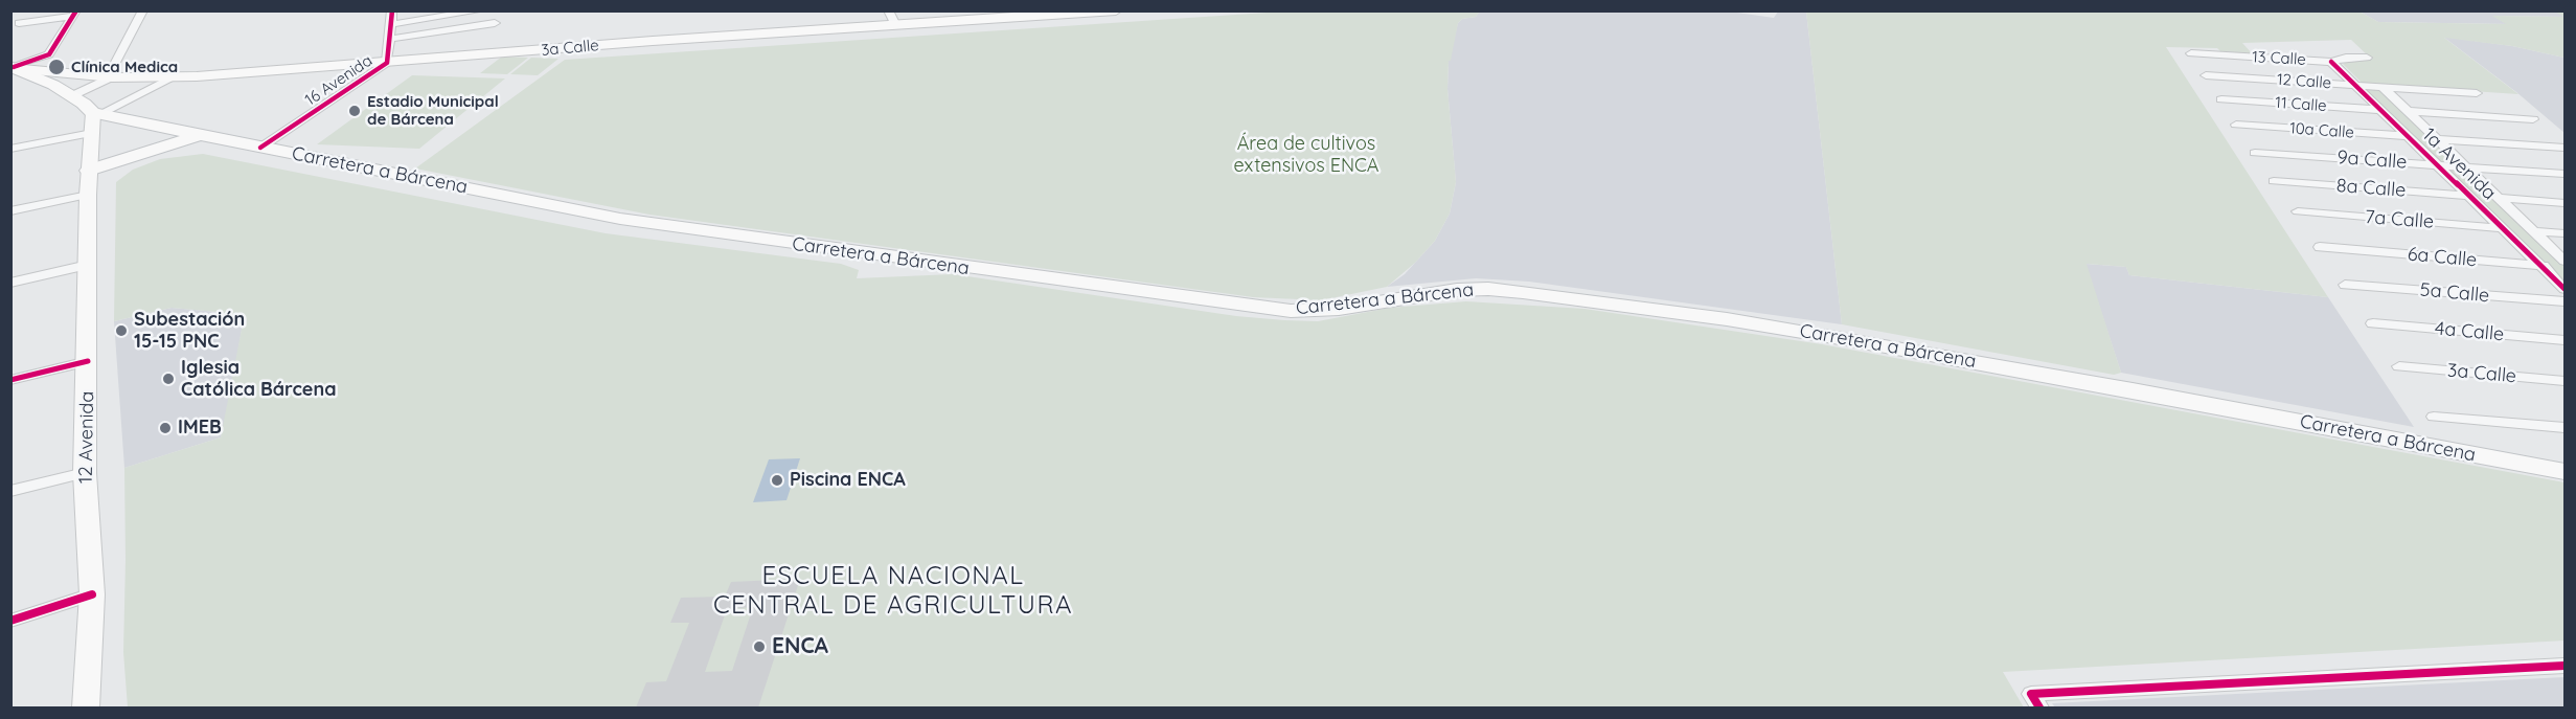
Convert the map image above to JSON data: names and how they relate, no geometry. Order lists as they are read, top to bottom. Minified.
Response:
{"streets":{"main road":["3a Calle","Carretera a Bárcena","12 Avenida"],"street":["13 Calle","16 Avenida","12 Calle","11 Calle","10a Calle","9a Calle","1a Avenida","8a Calle","7a Calle","6a Calle","5a Calle","4a Calle"]},"crossings":[["3a Calle","16 Avenida"],["13 Calle","1a Avenida"],["16 Avenida","Carretera a Bárcena"],["12 Calle","1a Avenida"],["11 Calle","1a Avenida"],["10a Calle","1a Avenida"],["9a Calle","1a Avenida"],["1a Avenida","8a Calle"],["1a Avenida","7a Calle"],["1a Avenida","6a Calle"],["Carretera a Bárcena","12 Avenida"]],"districts":["ESCUELA NACIONAL CENTRAL DE AGRICULTURA"],"parks":["Área de cultivos extensivos ENCA"],"places":["Clínica Medica","Estadio Municipal de Bárcena","Subestación 15-15 PNC","Iglesia Católica Bárcena","IMEB","Piscina ENCA","ENCA"]}
